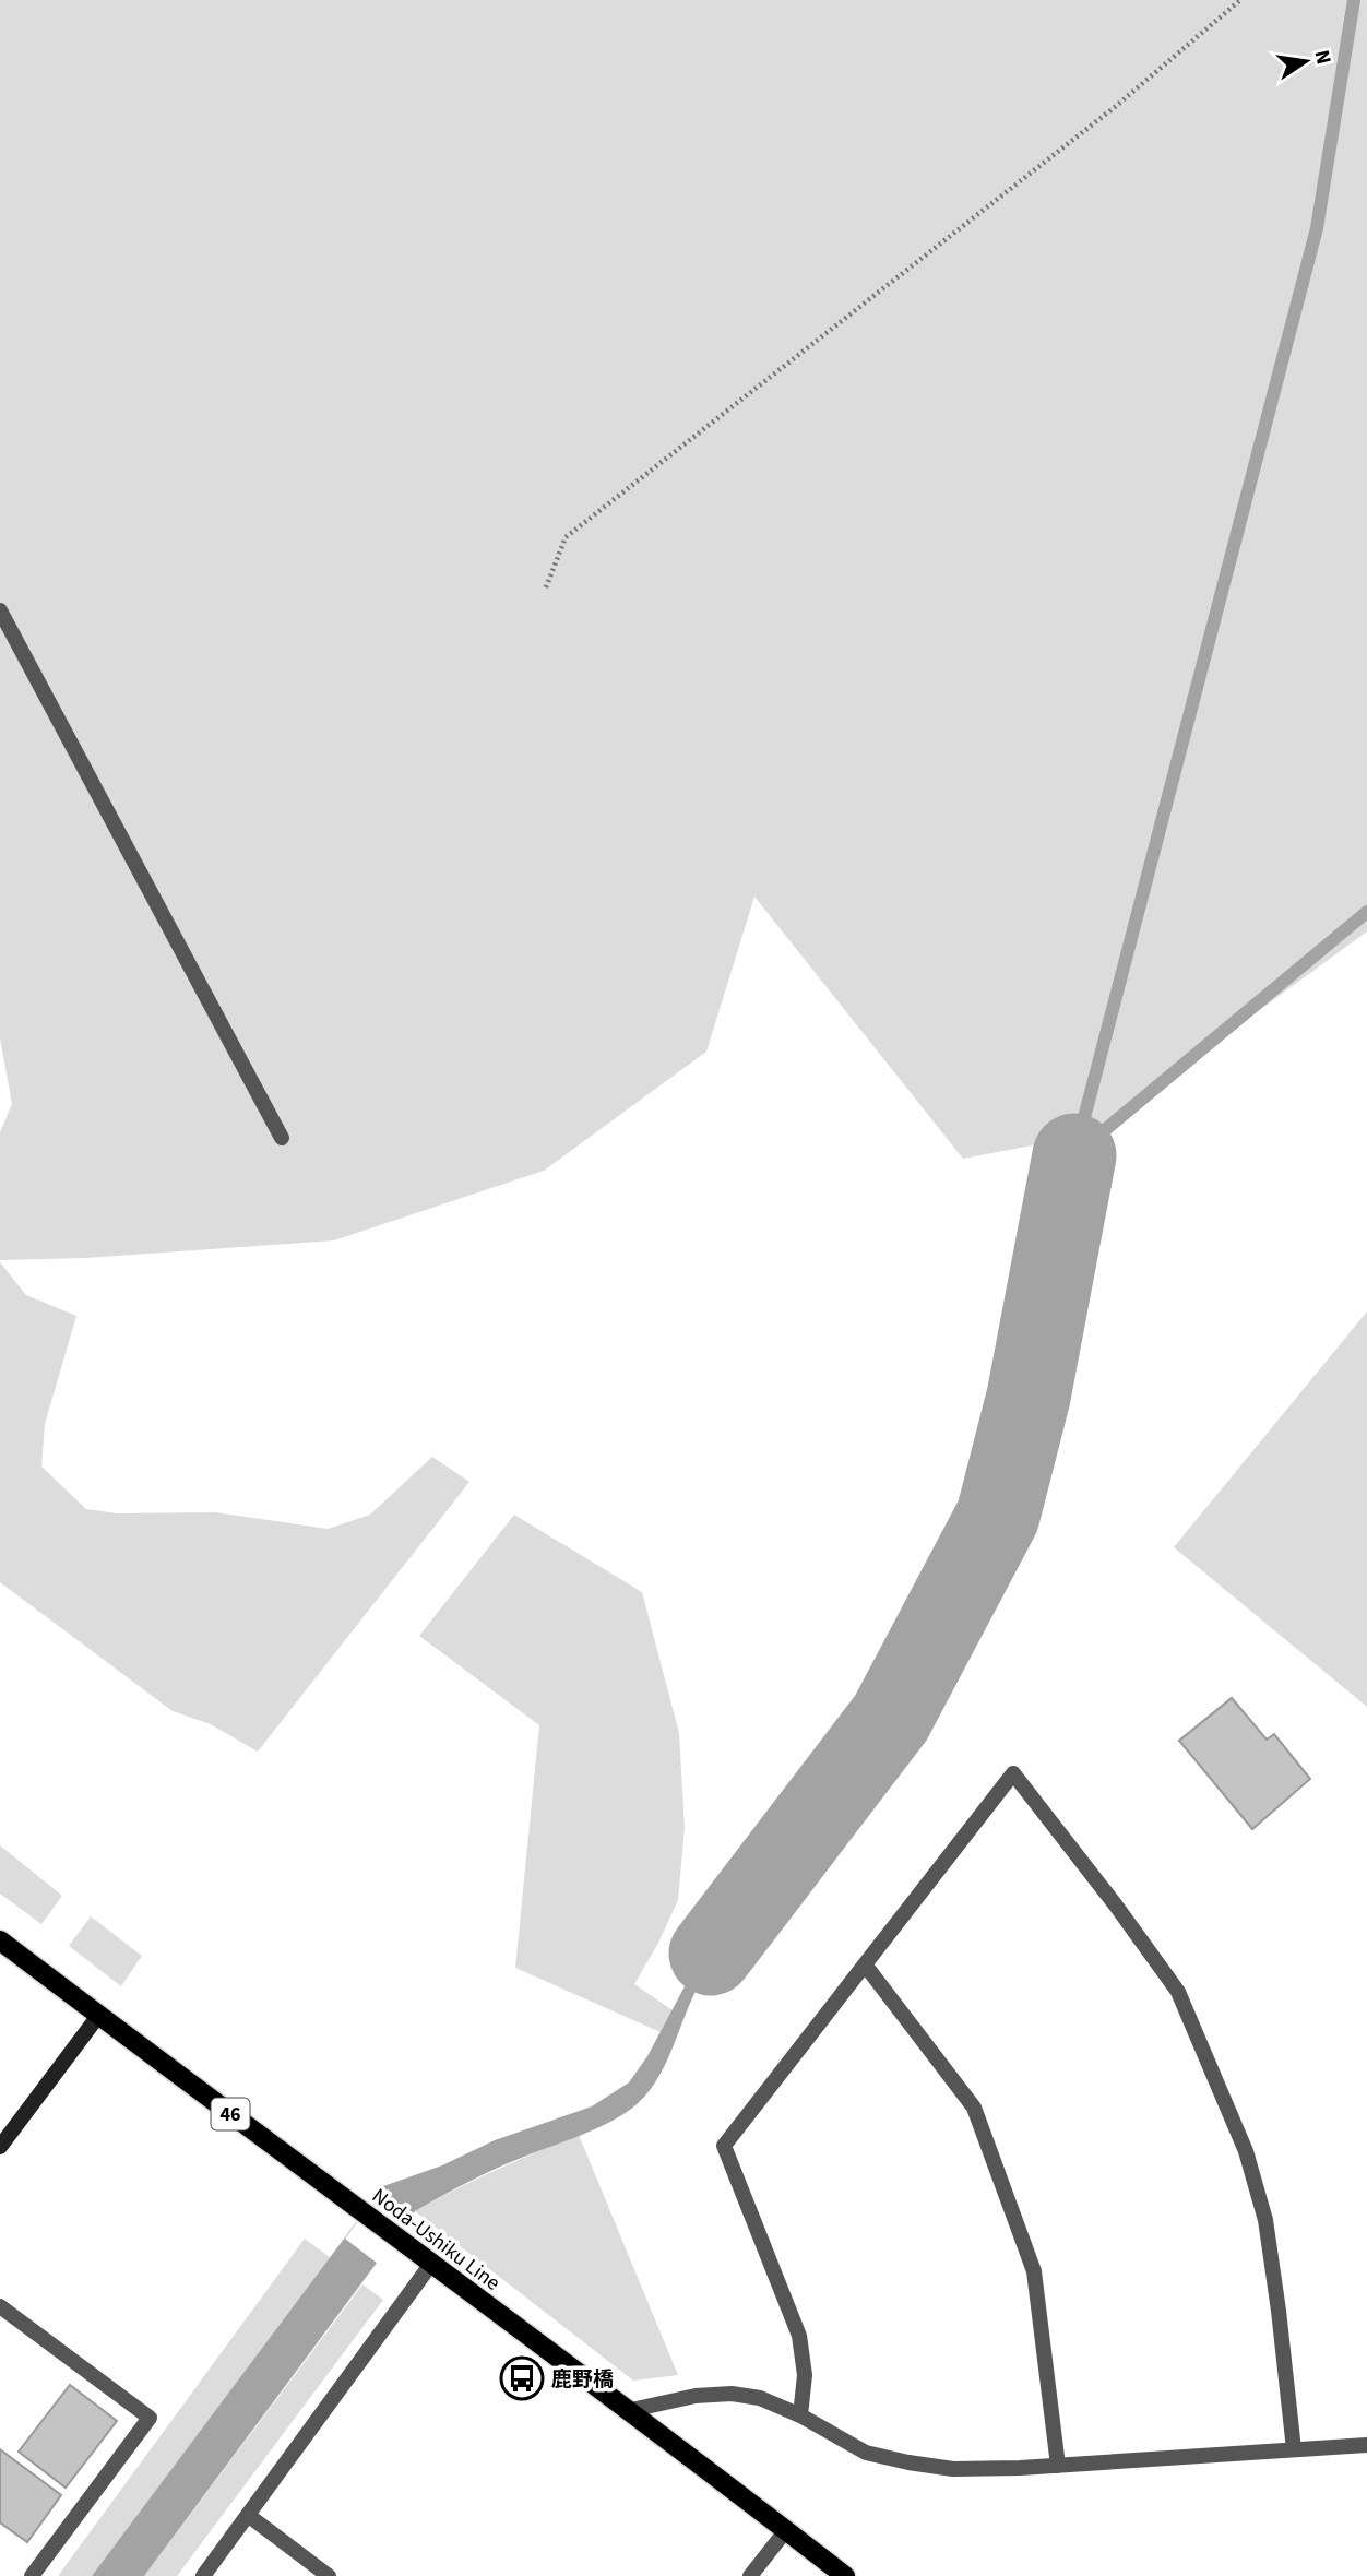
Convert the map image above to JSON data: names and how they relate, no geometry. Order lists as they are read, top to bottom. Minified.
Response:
{"streets":{"main road":["46","Noda-Ushiku Line"]},"places":{"bus stop":["鹿野橋"]},"north":"right"}
